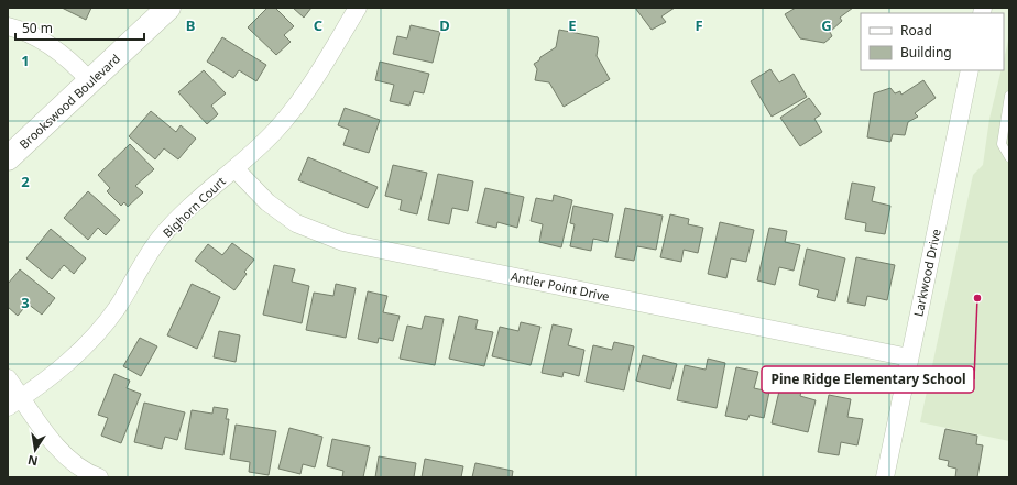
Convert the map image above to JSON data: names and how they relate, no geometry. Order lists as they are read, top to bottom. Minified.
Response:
{"streets":{"main road":["Brookswood Boulevard"],"street":["Bighorn Court","Larkwood Drive","Antler Point Drive"]},"crossings":[["Bighorn Court","Antler Point Drive"],["Larkwood Drive","Antler Point Drive"]],"places":["Pine Ridge Elementary School"],"legend":["Road","Building"],"scale_bar":"50 m","north":"bottom","grid":{"columns":["B","C","D","E","F","G"],"rows":["1","2","3"]}}
